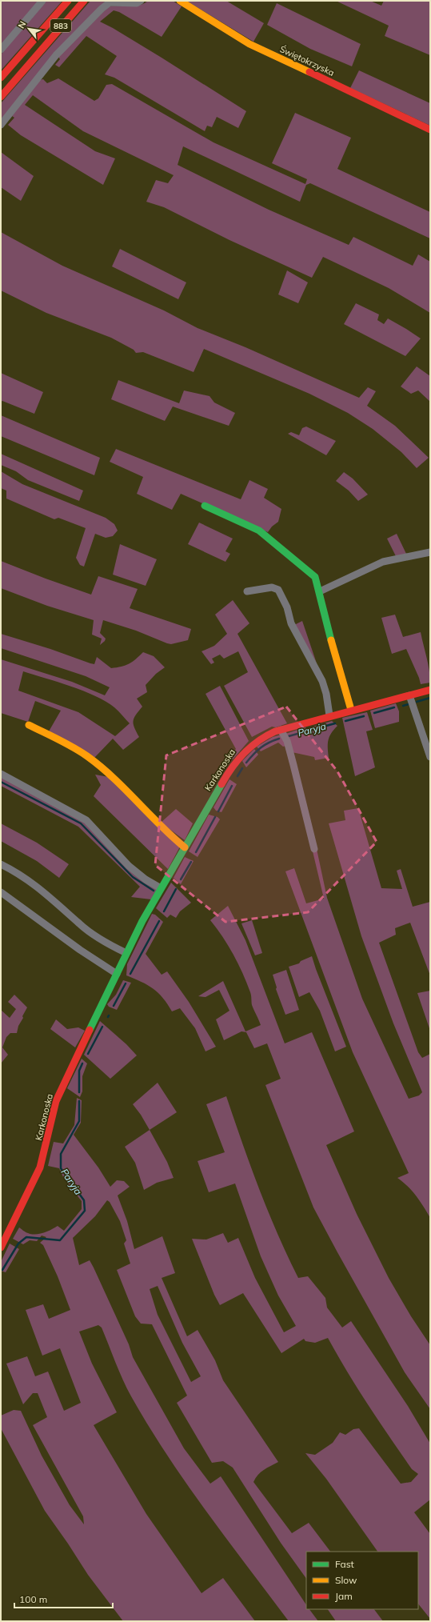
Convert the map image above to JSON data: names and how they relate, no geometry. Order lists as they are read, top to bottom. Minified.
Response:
{"streets":{"main road":["883","Świętokrzyska","Karkonoska"]},"water":["Paryja"],"legend":["Fast","Slow","Jam"],"scale_bar":"100 m","north":"top left"}
